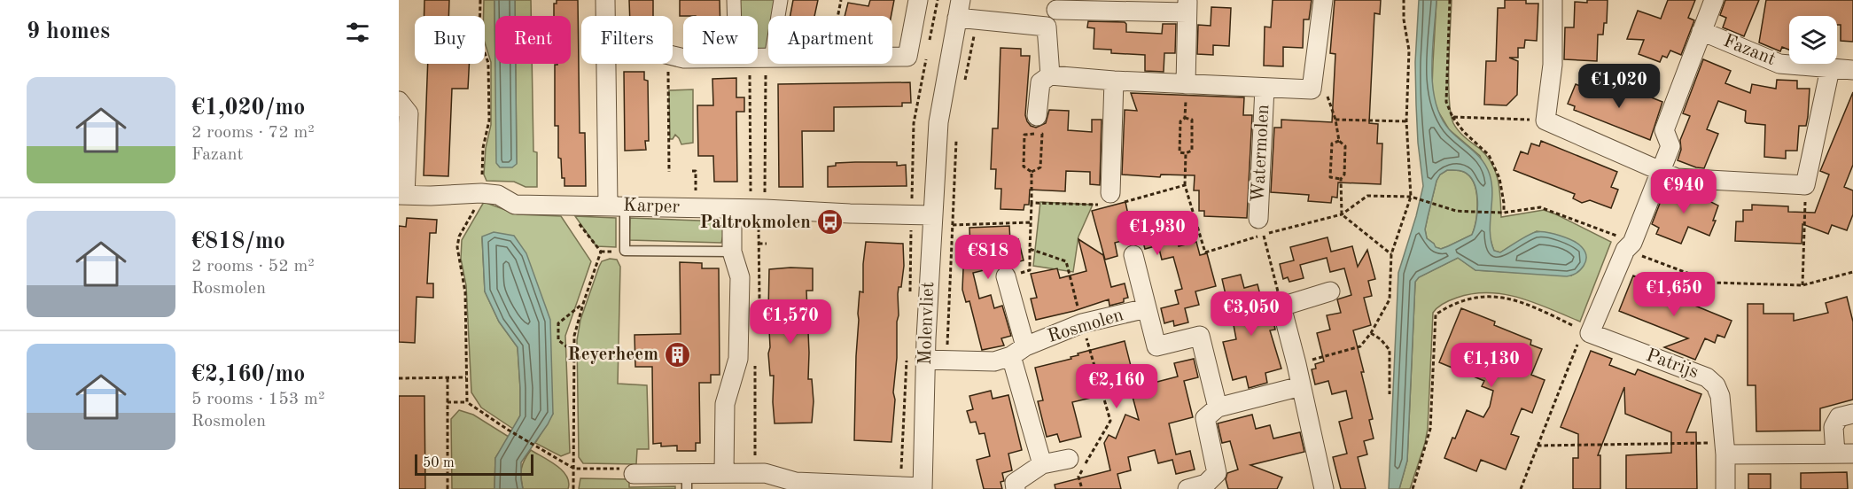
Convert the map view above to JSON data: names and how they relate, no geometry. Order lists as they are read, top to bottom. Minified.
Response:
{"streets":{"street":["Fazant","Watermolen","Karper","Molenvliet","Rosmolen","Patrijs"]},"crossings":[["Karper","Molenvliet"],["Molenvliet","Rosmolen"]],"places":{"bus stop":["Paltrokmolen"],"building":["Reyerheem"]},"scale_bar":"50 m","page":{"heading":"9 homes","chip":["Buy","Rent","Filters","New","Apartment"],"list":[{"name":"€1,020/mo","note":"2 rooms · 72 m² · Fazant"},{"name":"€818/mo","note":"2 rooms · 52 m² · Rosmolen"},{"name":"€2,160/mo","note":"5 rooms · 153 m² · Rosmolen"}],"price":["€1,020","€940","€1,930","€818","€1,650","€3,050","€1,570","€1,130","€2,160"],"scale":"50 m"}}
